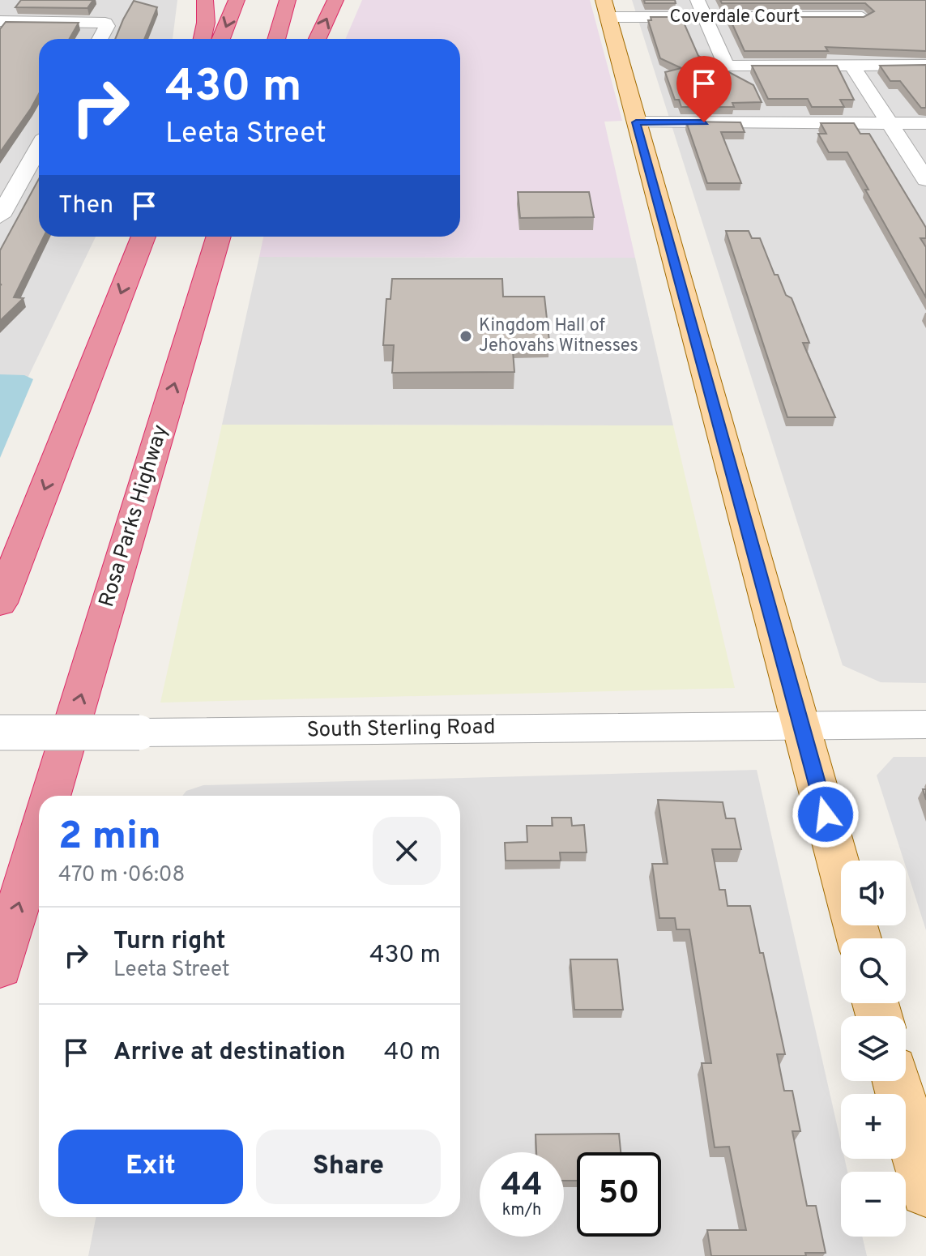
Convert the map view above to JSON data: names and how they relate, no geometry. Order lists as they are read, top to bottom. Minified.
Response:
{"streets":{"highway":["Rosa Parks Highway"],"street":["Coverdale Court","South Sterling Road"]},"places":["Kingdom Hall of Jehovahs Witnesses"],"page":{"turn":["430 m","Leeta Street"],"then":"Then","heading":["2 min","470 m · 06:08"],"map_buttons":["+","−"],"list":[{"name":"Turn right","note":"Leeta Street","value":"430 m"},{"name":"Arrive at destination","value":"40 m"}],"buttons":["Exit","Share"],"speed":"44 km/h","limit":"50"}}
